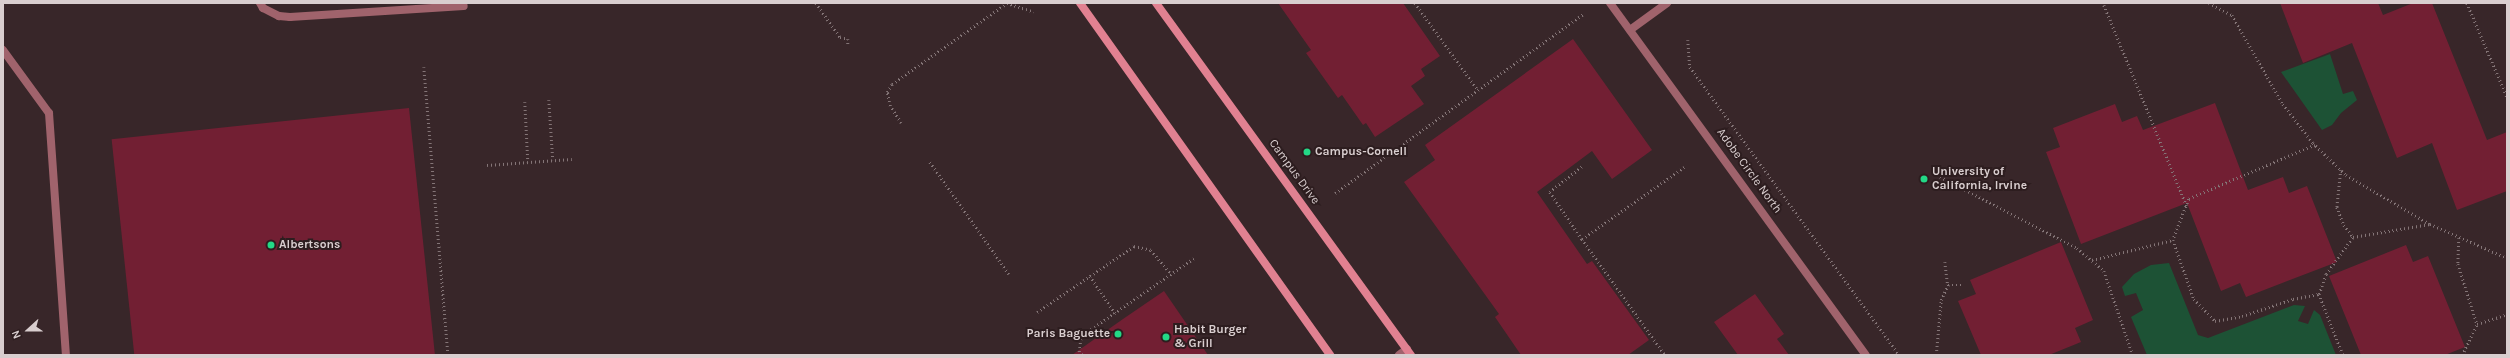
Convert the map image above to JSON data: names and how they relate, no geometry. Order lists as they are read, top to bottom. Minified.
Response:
{"streets":{"main road":["Campus Drive"],"street":["Adobe Circle North"]},"places":["Campus-Cornell","University of California, Irvine","Albertsons","Paris Baguette","Habit Burger & Grill"],"north":"left"}
